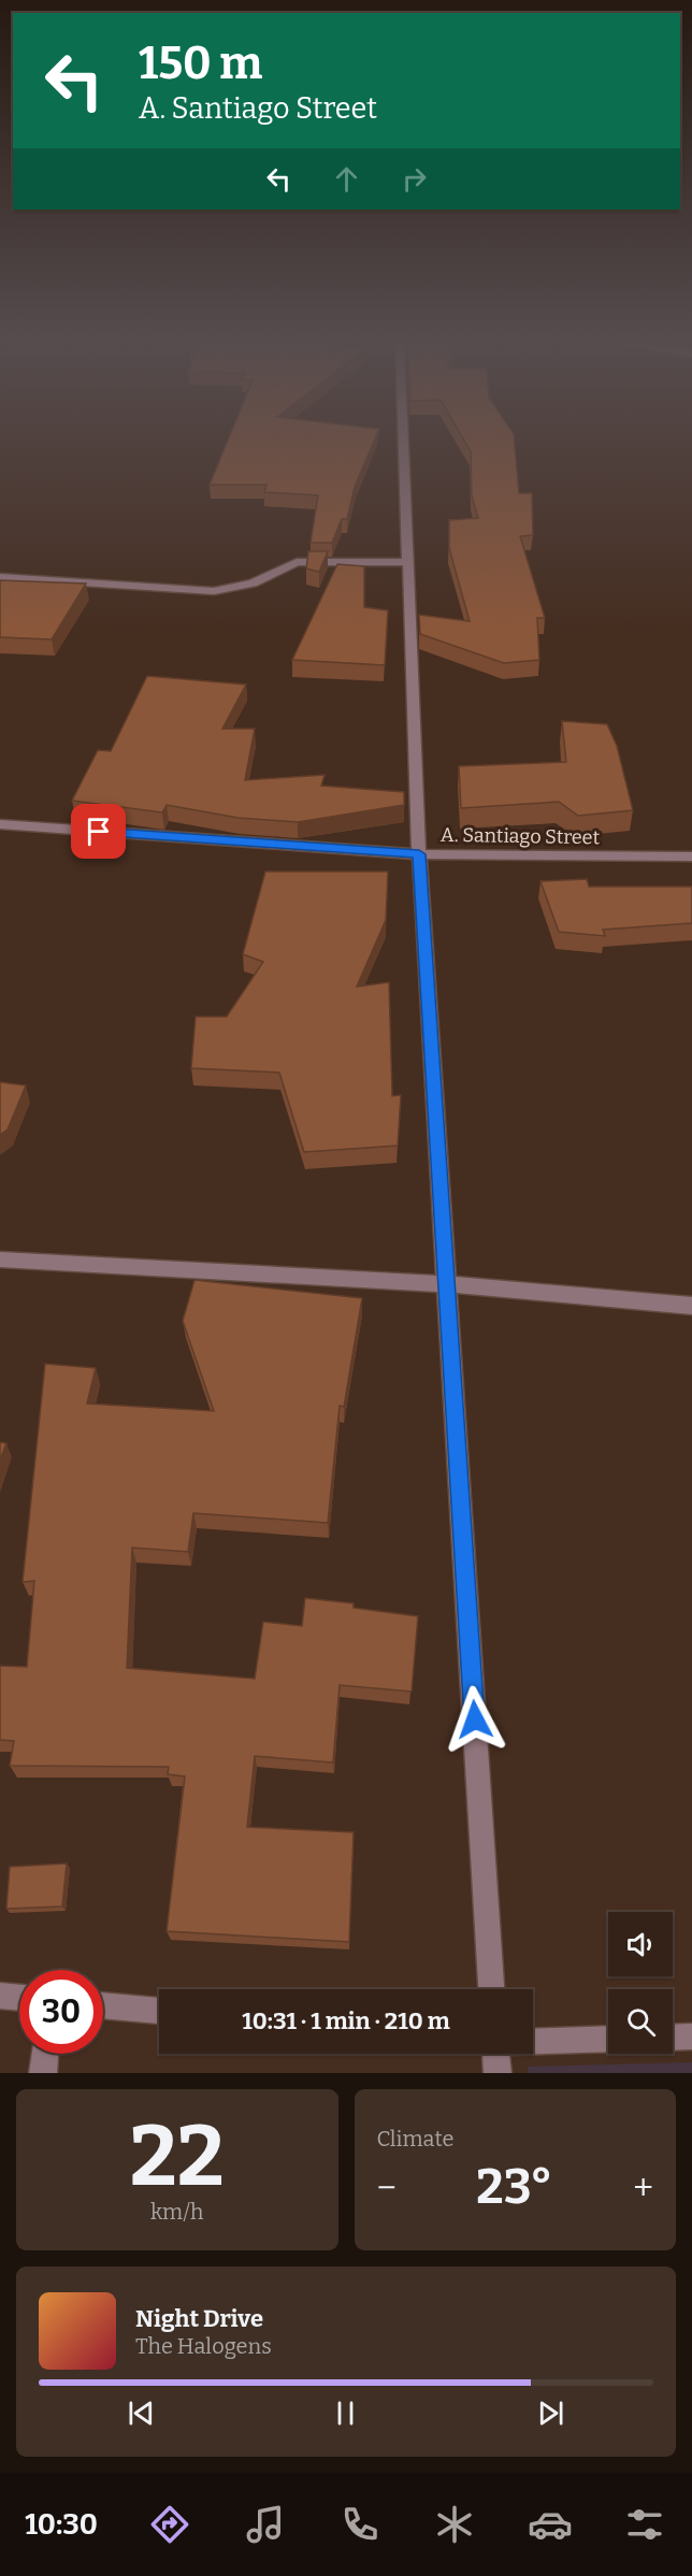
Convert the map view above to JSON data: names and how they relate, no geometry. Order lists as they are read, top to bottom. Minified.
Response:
{"streets":{"street":["A. Santiago Street"]},"page":{"turn":["150 m","A. Santiago Street"],"limit":"30","trip":"10:31 · 1 min · 210 m","tile":[["22","km/h"],"Climate"],"heat":["−","23°","+"],"song":["Night Drive","The Halogens"],"tabs":"10:30"}}
